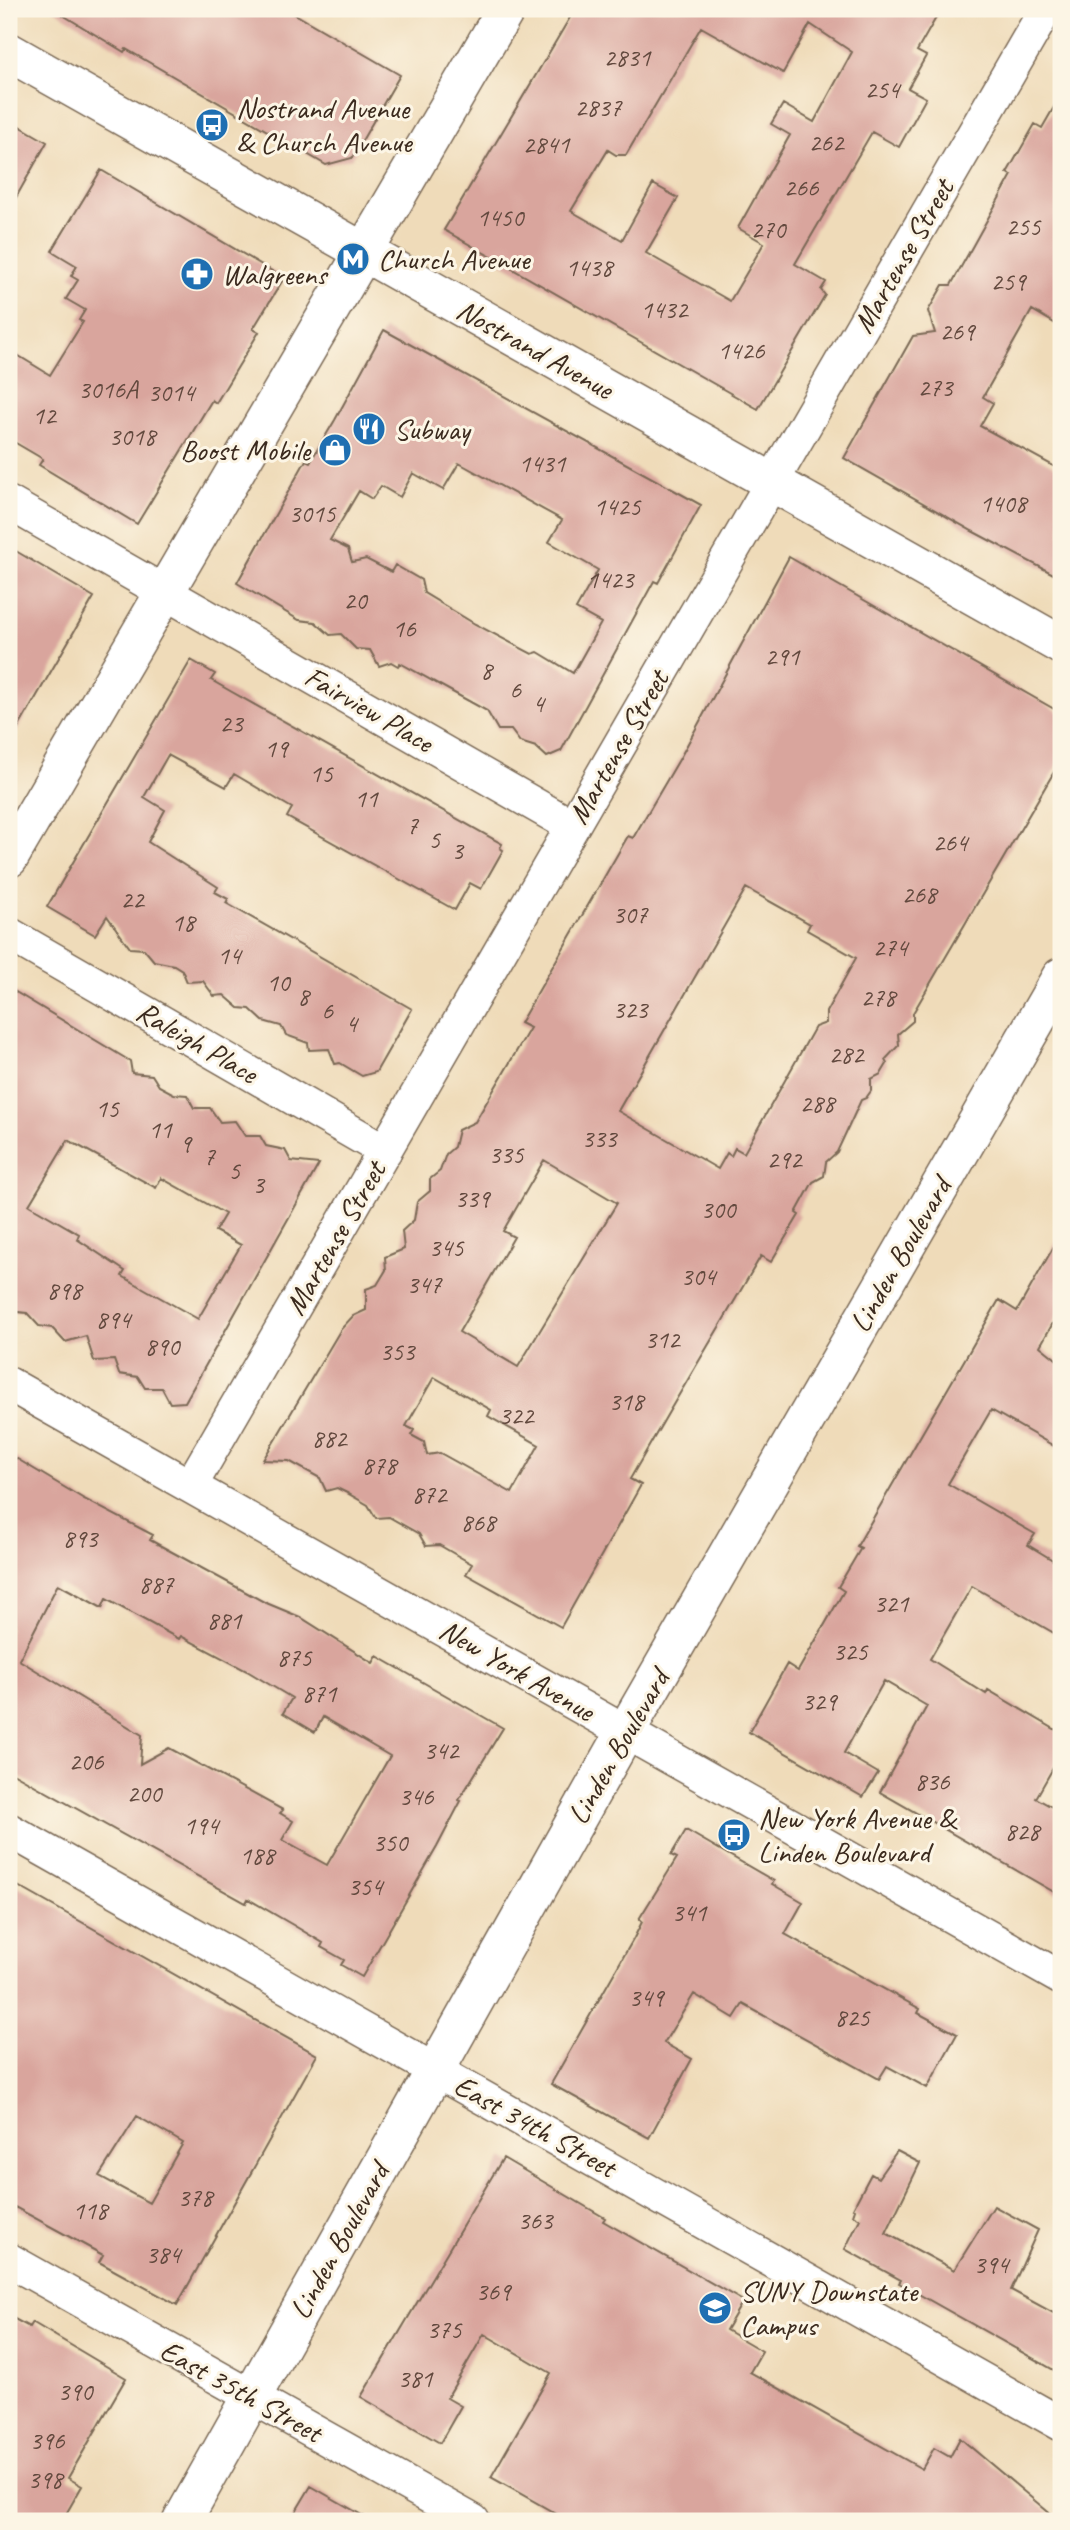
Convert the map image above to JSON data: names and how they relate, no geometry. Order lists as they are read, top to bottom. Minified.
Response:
{"streets":{"main road":["Nostrand Avenue","Linden Boulevard"],"street":["Martense Street","Fairview Place","Raleigh Place","New York Avenue","East 34th Street","East 35th Street"]},"crossings":[["Martense Street","Nostrand Avenue"],["Martense Street","Fairview Place"],["Martense Street","Raleigh Place"],["Martense Street","New York Avenue"],["Linden Boulevard","New York Avenue"],["Linden Boulevard","East 34th Street"],["Linden Boulevard","East 35th Street"]],"places":{"bus stop":["Nostrand Avenue & Church Avenue","New York Avenue & Linden Boulevard"],"metro station":["Church Avenue"],"pharmacy":["Walgreens"],"restaurant":["Subway"],"shop":["Boost Mobile"],"school or university":["SUNY Downstate Campus"]},"house_numbers":["2831","254","2837","262","2841","266","1450","255","270","1438","259","1432","269","1426","273","3016A","3014","12","3018","1431","1408","1425","3015","1423","20","16","291","8","6","4","23","19","15","11","7","5","264","3","268","22","307","18","274","14","10","8","278","323","6","4","282","288","15","11","333","9","335","7","292","5","3","339","300","345","304","347","898","894","312","890","353","318","322","882","878","872","868","893","887","321","881","325","875","871","329","342","206","836","200","346","194","828","350","188","354","341","349","825","378","118","363","384","394","369","375","381","390","396","398"]}
